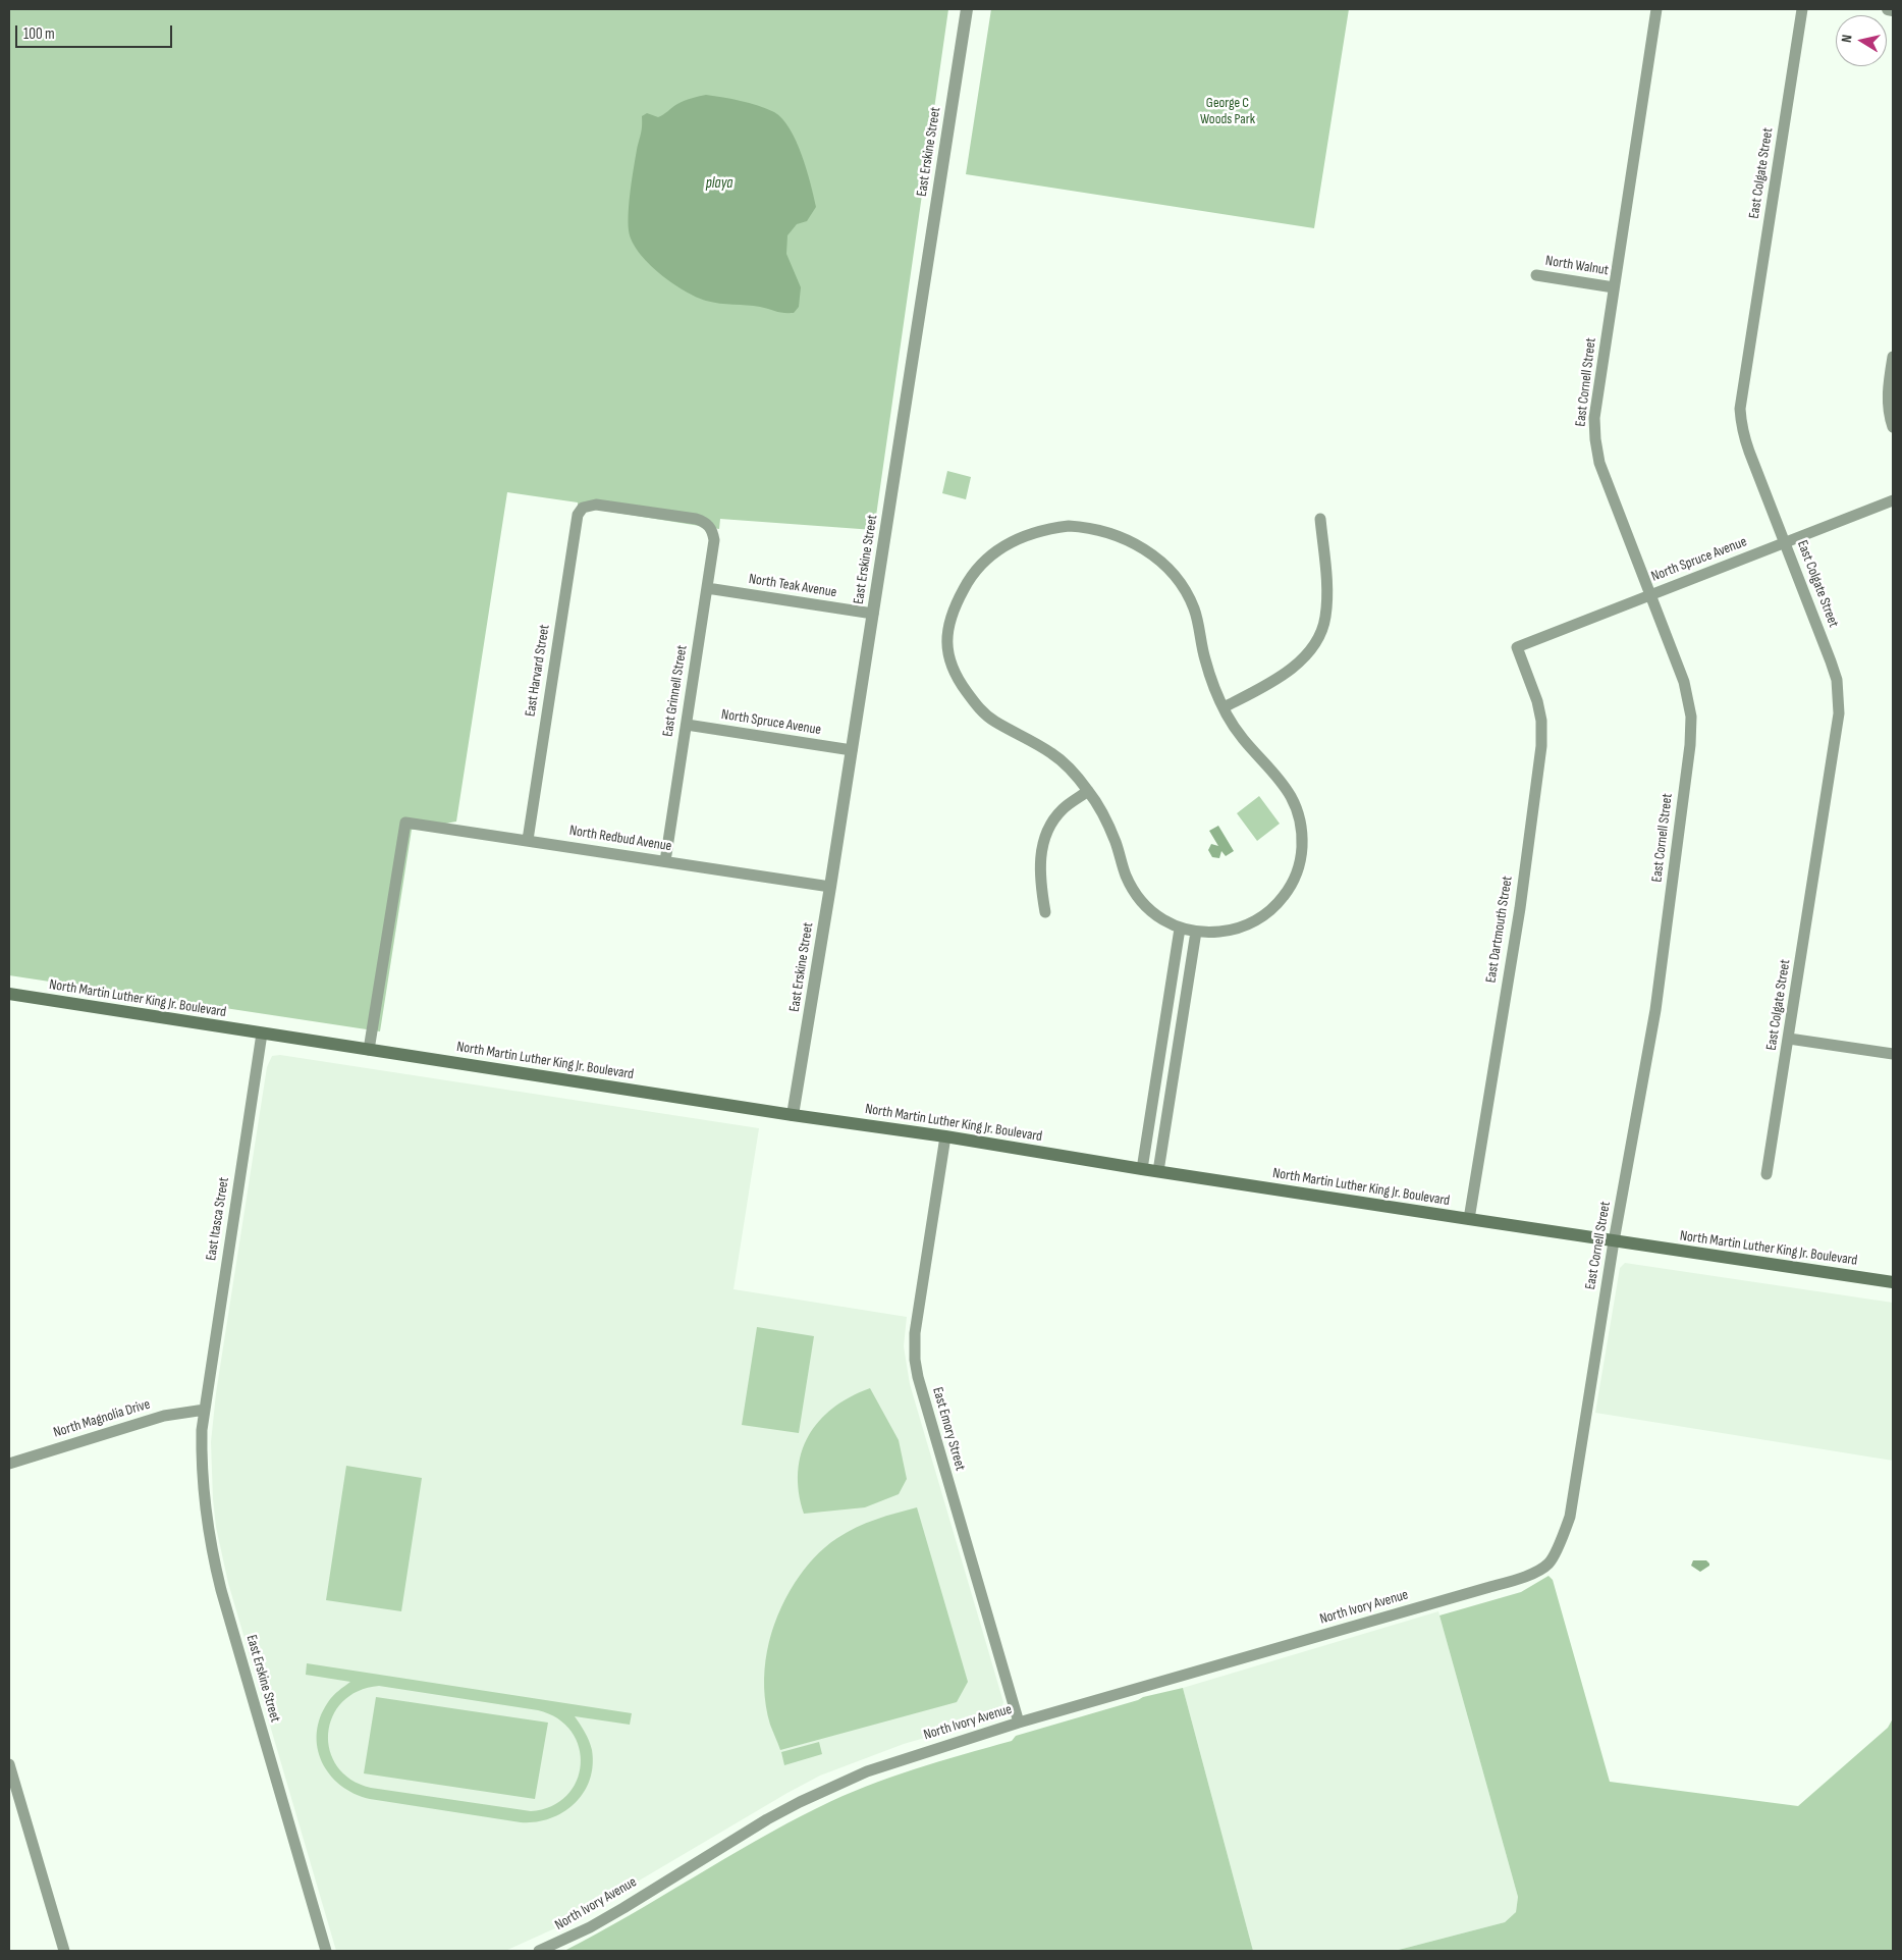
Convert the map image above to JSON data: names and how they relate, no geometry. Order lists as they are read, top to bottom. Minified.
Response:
{"streets":{"main road":["North Martin Luther King Jr. Boulevard"],"street":["East Erskine Street","East Colgate Street","North Walnut","East Cornell Street","North Spruce Avenue","North Teak Avenue","East Harvard Street","East Grinnell Street","North Redbud Avenue","East Dartmouth Street","East Itasca Street","North Magnolia Drive","East Emory Street","North Ivory Avenue"]},"crossings":[["East Erskine Street","North Spruce Avenue"],["East Erskine Street","North Teak Avenue"],["East Erskine Street","North Redbud Avenue"],["East Erskine Street","North Martin Luther King Jr. Boulevard"],["East Erskine Street","East Itasca Street"],["East Erskine Street","North Magnolia Drive"],["East Colgate Street","North Spruce Avenue"],["North Walnut","East Cornell Street"],["East Cornell Street","North Spruce Avenue"],["East Cornell Street","North Martin Luther King Jr. Boulevard"],["East Cornell Street","North Ivory Avenue"],["North Spruce Avenue","East Grinnell Street"],["North Spruce Avenue","East Dartmouth Street"],["North Teak Avenue","East Grinnell Street"],["East Harvard Street","East Grinnell Street"],["East Harvard Street","North Redbud Avenue"],["East Grinnell Street","North Redbud Avenue"],["North Redbud Avenue","North Martin Luther King Jr. Boulevard"],["East Dartmouth Street","North Martin Luther King Jr. Boulevard"],["North Martin Luther King Jr. Boulevard","East Itasca Street"],["North Martin Luther King Jr. Boulevard","East Emory Street"],["East Itasca Street","North Magnolia Drive"],["East Emory Street","North Ivory Avenue"]],"water":["playa"],"parks":["George C Woods Park"],"scale_bar":"100 m","north":"left"}
